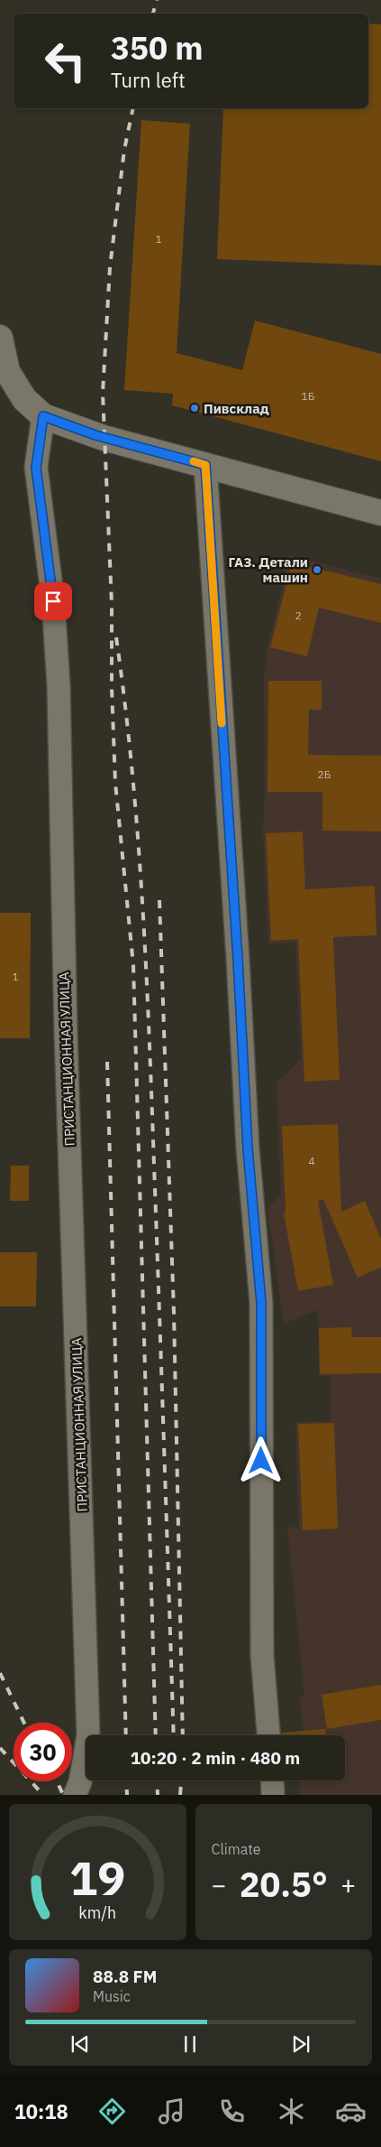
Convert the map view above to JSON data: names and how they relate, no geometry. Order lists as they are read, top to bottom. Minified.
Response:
{"streets":{"street":["ПРИСТАНЦИОННАЯ УЛИЦА"]},"places":["Пивсклад","ГАЗ. Детали машин"],"house_numbers":["1","1Б","2","2Б","1","4"],"page":{"turn":["350 m","Turn left"],"limit":"30","trip":"10:20 · 2 min · 480 m","tile":"Climate","heat":["−","20.5°","+"],"song":["88.8 FM","Music"],"tabs":"10:18","gauge":["19","km/h"]}}
